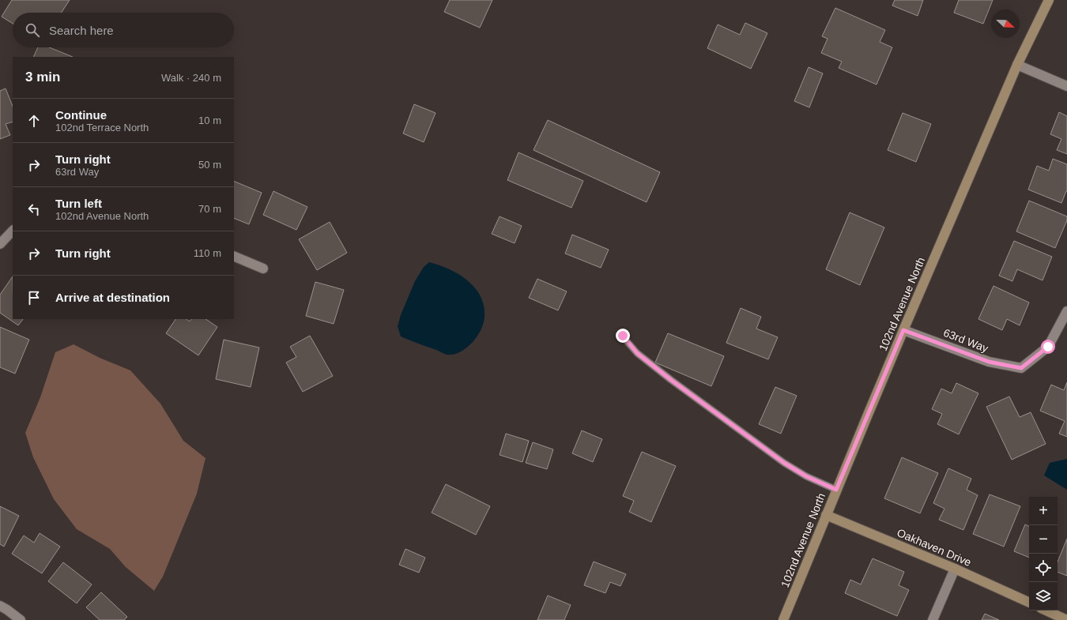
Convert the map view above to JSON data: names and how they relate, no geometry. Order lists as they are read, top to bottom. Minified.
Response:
{"streets":{"street":["102nd Avenue North","63rd Way","Oakhaven Drive"]},"crossings":[["102nd Avenue North","63rd Way"],["102nd Avenue North","Oakhaven Drive"]],"north":"bottom right","page":{"search":"Search here","heading":["3 min","Walk · 240 m"],"list":[["Continue","102nd Terrace North","10 m"],["Turn right","63rd Way","50 m"],["Turn left","102nd Avenue North","70 m"],["Turn right","110 m"],"Arrive at destination"],"map_buttons":["+","−"]}}
